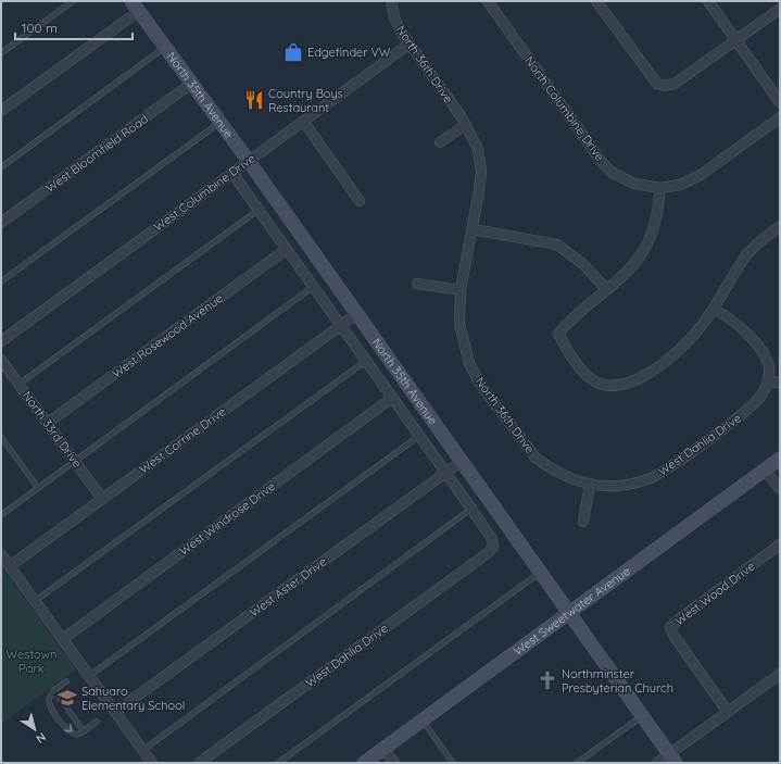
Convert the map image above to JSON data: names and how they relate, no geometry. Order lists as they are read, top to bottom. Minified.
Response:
{"streets":{"main road":["North 35th Avenue","West Sweetwater Avenue"],"street":["North 36th Drive","North Columbine Drive","West Bloomfield Road","West Columbine Drive","West Rosewood Avenue","North 33rd Drive","West Corrine Drive","West Dahlia Drive","West Windrose Drive","West Aster Drive","West Wood Drive"]},"crossings":[["North 36th Drive","West Columbine Drive"],["North 36th Drive","West Dahlia Drive"],["North 35th Avenue","West Bloomfield Road"],["North 35th Avenue","West Columbine Drive"],["North 35th Avenue","West Rosewood Avenue"],["North 35th Avenue","West Corrine Drive"],["North 35th Avenue","West Dahlia Drive"],["North 35th Avenue","West Windrose Drive"],["North 35th Avenue","West Aster Drive"],["North 35th Avenue","West Sweetwater Avenue"],["West Rosewood Avenue","North 33rd Drive"],["North 33rd Drive","West Corrine Drive"]],"parks":["Westown Park"],"places":{"shop":["Edgefinder VW"],"restaurant":["Country Boys Restaurant"],"church":["Northminster Presbyterian Church"],"school or university":["Sahuaro Elementary School"]},"scale_bar":"100 m","north":"bottom right"}
